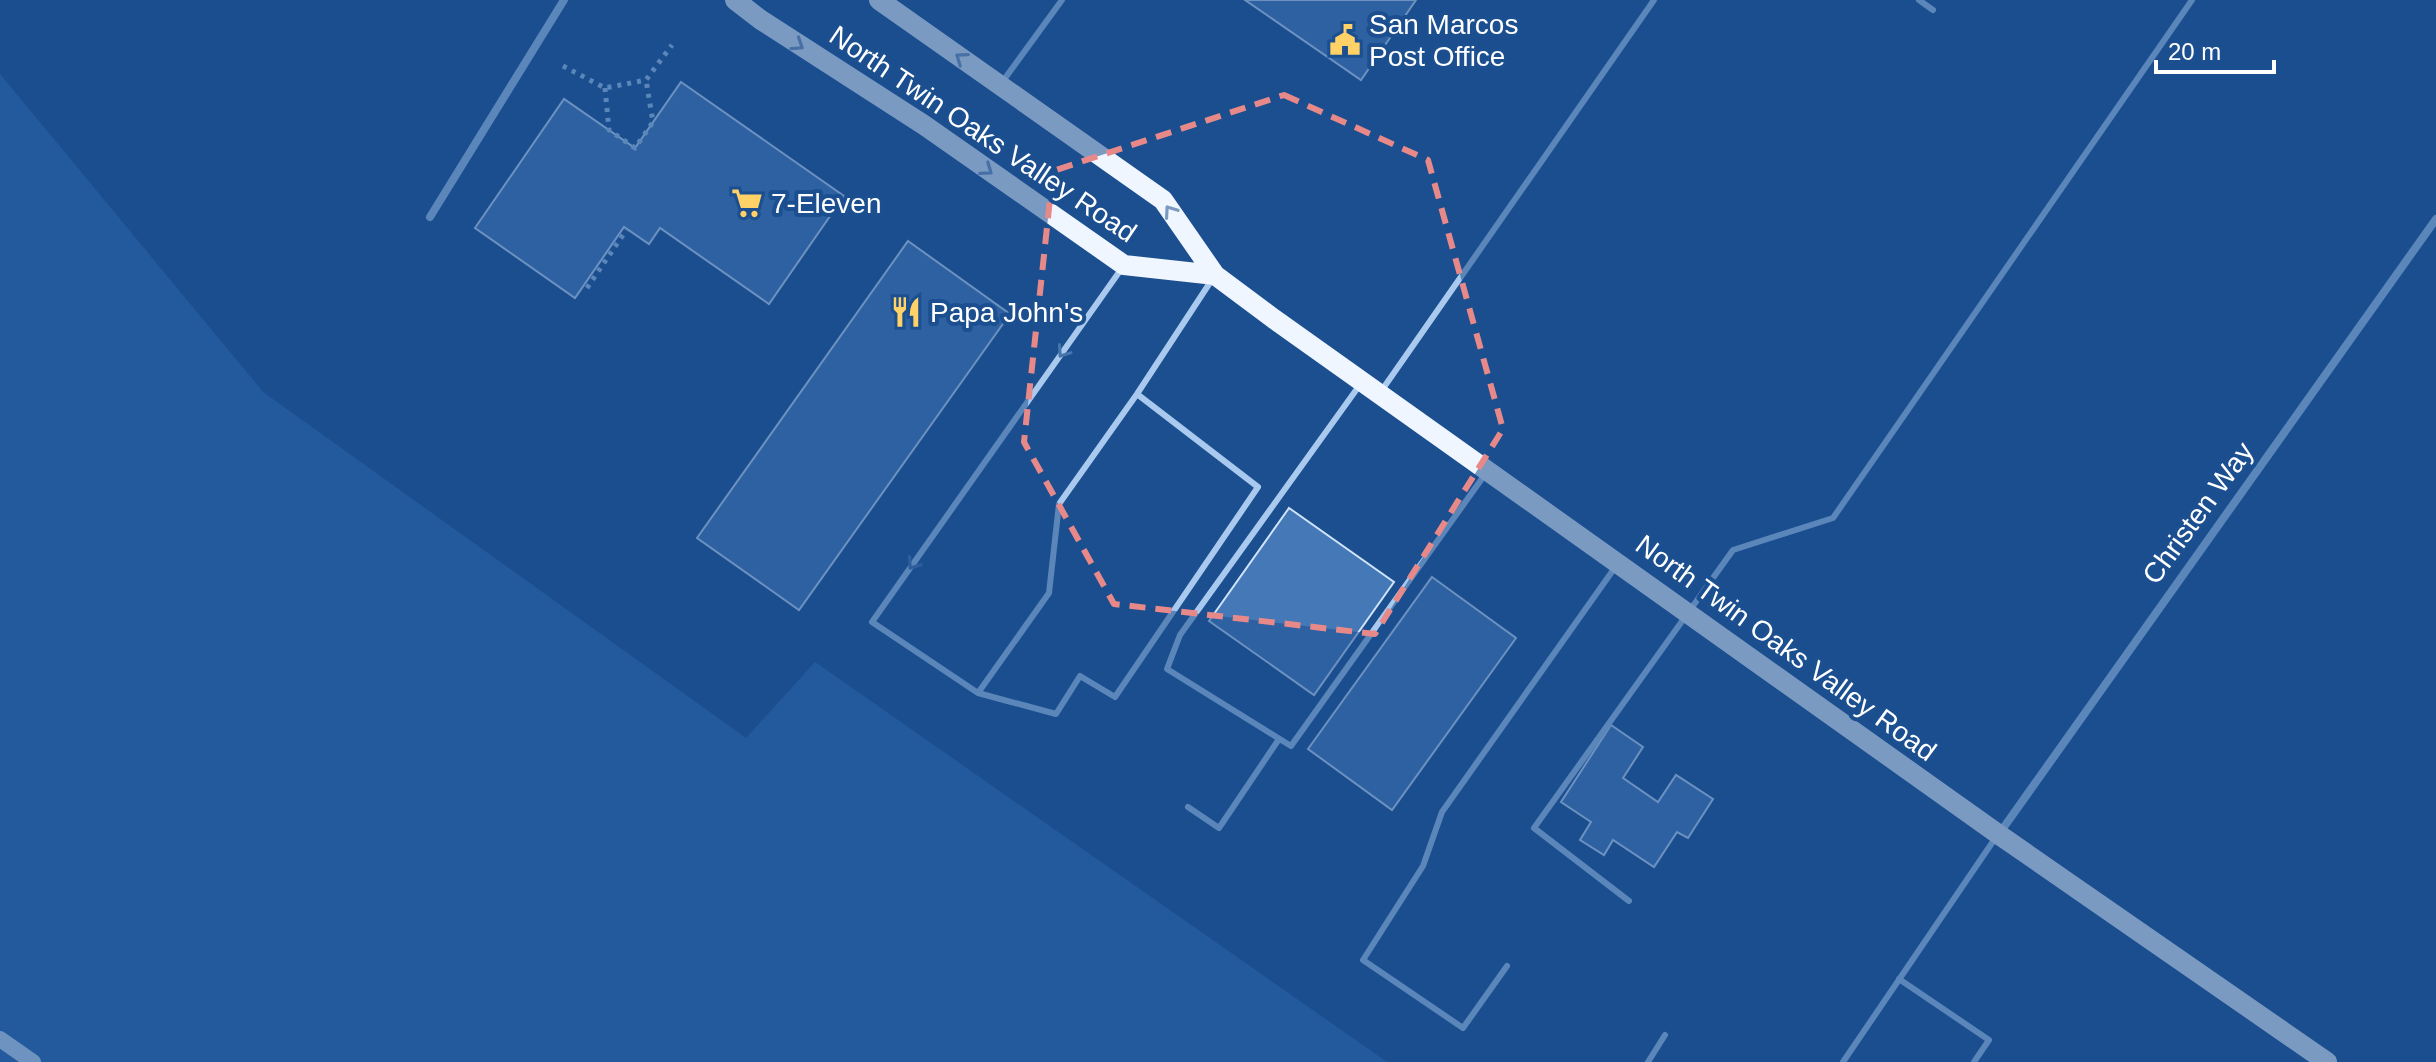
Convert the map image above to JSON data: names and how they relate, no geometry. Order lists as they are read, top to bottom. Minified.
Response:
{"streets":{"main road":["North Twin Oaks Valley Road"],"street":["Christen Way"]},"crossings":[["North Twin Oaks Valley Road","Christen Way"]],"places":{"public building":["San Marcos Post Office"],"supermarket":["7-Eleven"],"restaurant":["Papa John's"]},"scale_bar":"20 m"}
